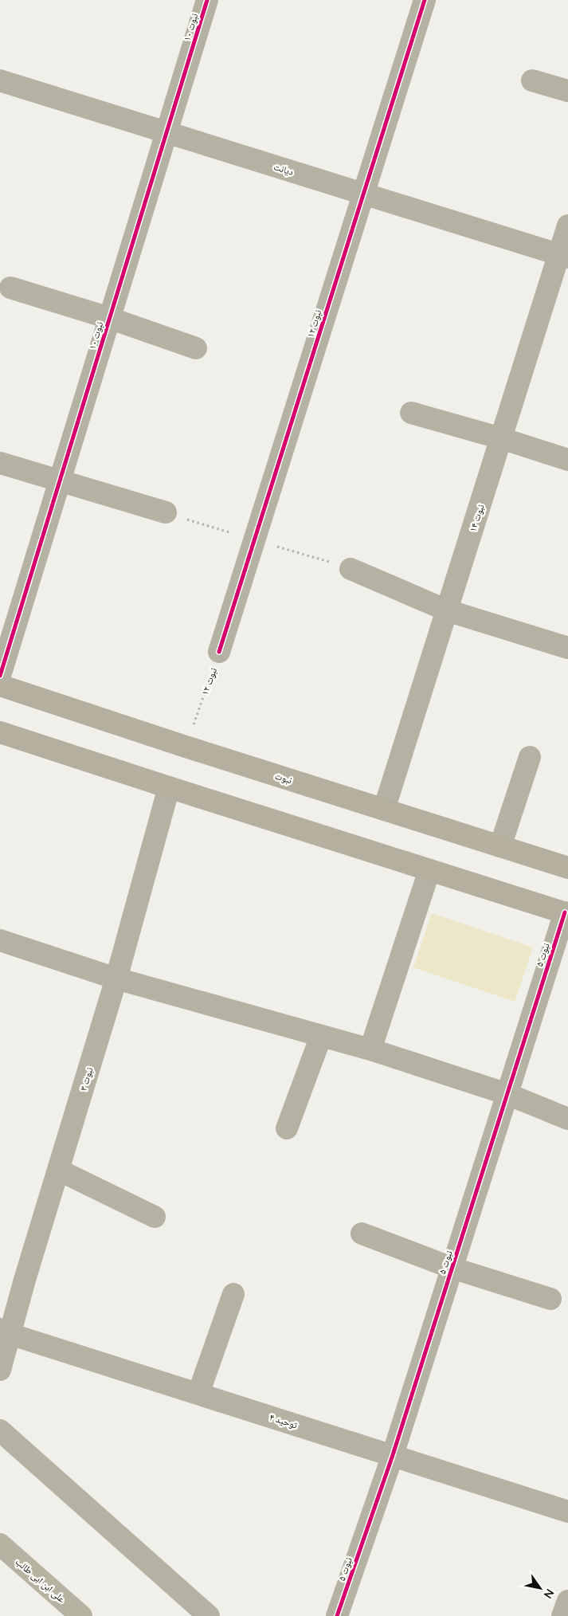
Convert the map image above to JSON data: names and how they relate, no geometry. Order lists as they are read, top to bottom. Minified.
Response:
{"streets":{"main road":["نبوت","علی ابن ابی طالب"],"street":["نبوت ۱۰","دیانت","نبوت ۱۲","نبوت ۱۴","نبوت ۵","نبوت ۳","توحید ۴"]},"crossings":[["نبوت ۱۰","دیانت"],["دیانت","نبوت ۱۲"],["دیانت","نبوت ۱۴"],["نبوت ۱۲","نبوت"],["نبوت ۱۴","نبوت"],["نبوت ۵","توحید ۴"],["نبوت ۳","توحید ۴"]],"north":"bottom right"}
